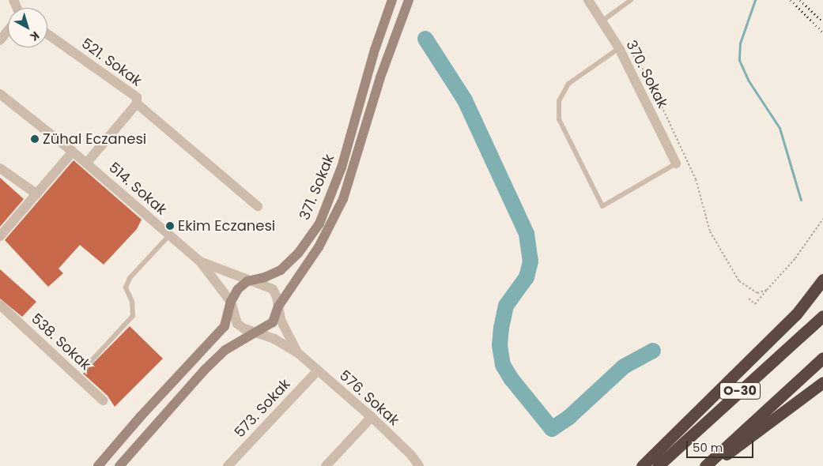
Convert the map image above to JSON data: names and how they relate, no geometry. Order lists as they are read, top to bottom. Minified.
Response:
{"streets":{"highway":["O-30"],"main road":["371. Sokak"],"street":["521. Sokak","370. Sokak","514. Sokak","538. Sokak","576. Sokak","573. Sokak"]},"crossings":[["521. Sokak","514. Sokak"],["576. Sokak","573. Sokak"]],"places":["Zühal Eczanesi","Ekim Eczanesi"],"scale_bar":"50 m","north":"bottom right"}
